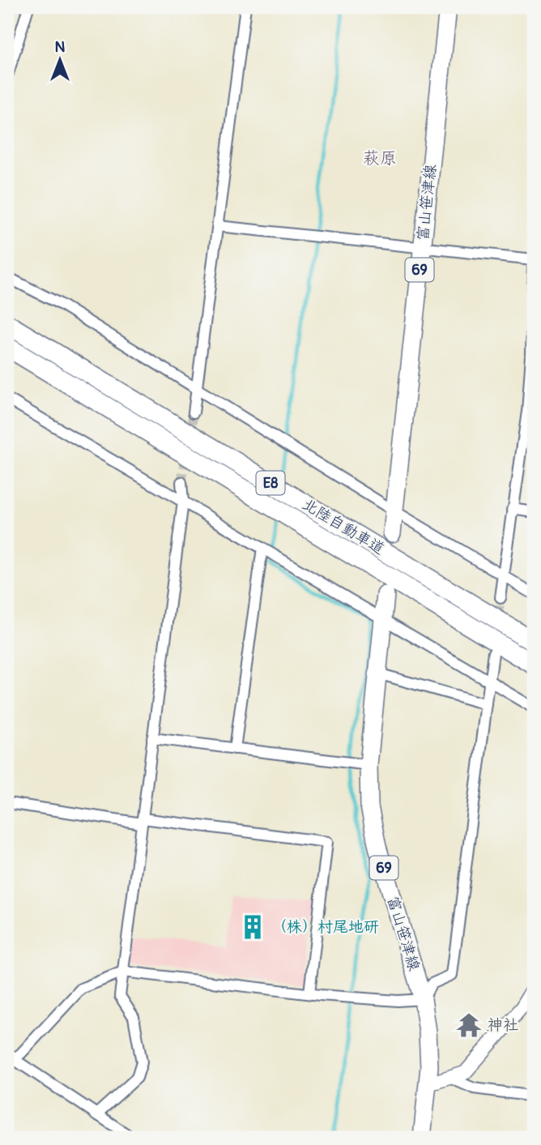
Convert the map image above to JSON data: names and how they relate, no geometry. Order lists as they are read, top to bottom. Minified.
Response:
{"streets":{"highway":["E8","北陸自動車道"],"main road":["富山笹津線","69"]},"districts":["萩原"],"places":{"building":["（株）村尾地研"],"temple":["神社"]},"north":"top"}
